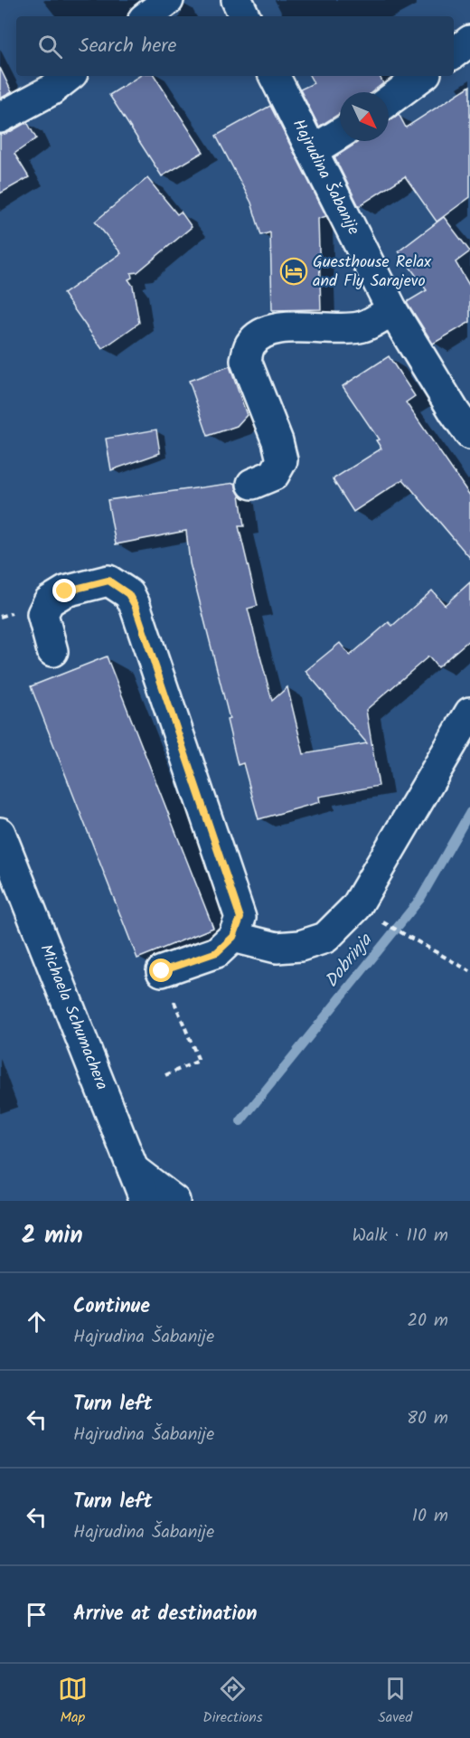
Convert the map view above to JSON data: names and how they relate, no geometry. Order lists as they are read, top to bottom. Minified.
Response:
{"streets":{"street":["Hajrudina Šabanije","Michaela Schumachera"]},"water":["Dobrinja"],"places":{"hotel":["Guesthouse Relax and Fly Sarajevo"]},"north":"bottom right","page":{"search":"Search here","heading":["2 min","Walk · 110 m"],"list":[["Continue","Hajrudina Šabanije","20 m"],["Turn left","Hajrudina Šabanije","80 m"],["Turn left","Hajrudina Šabanije","10 m"],"Arrive at destination"],"nav":["Map","Directions","Saved"]}}
